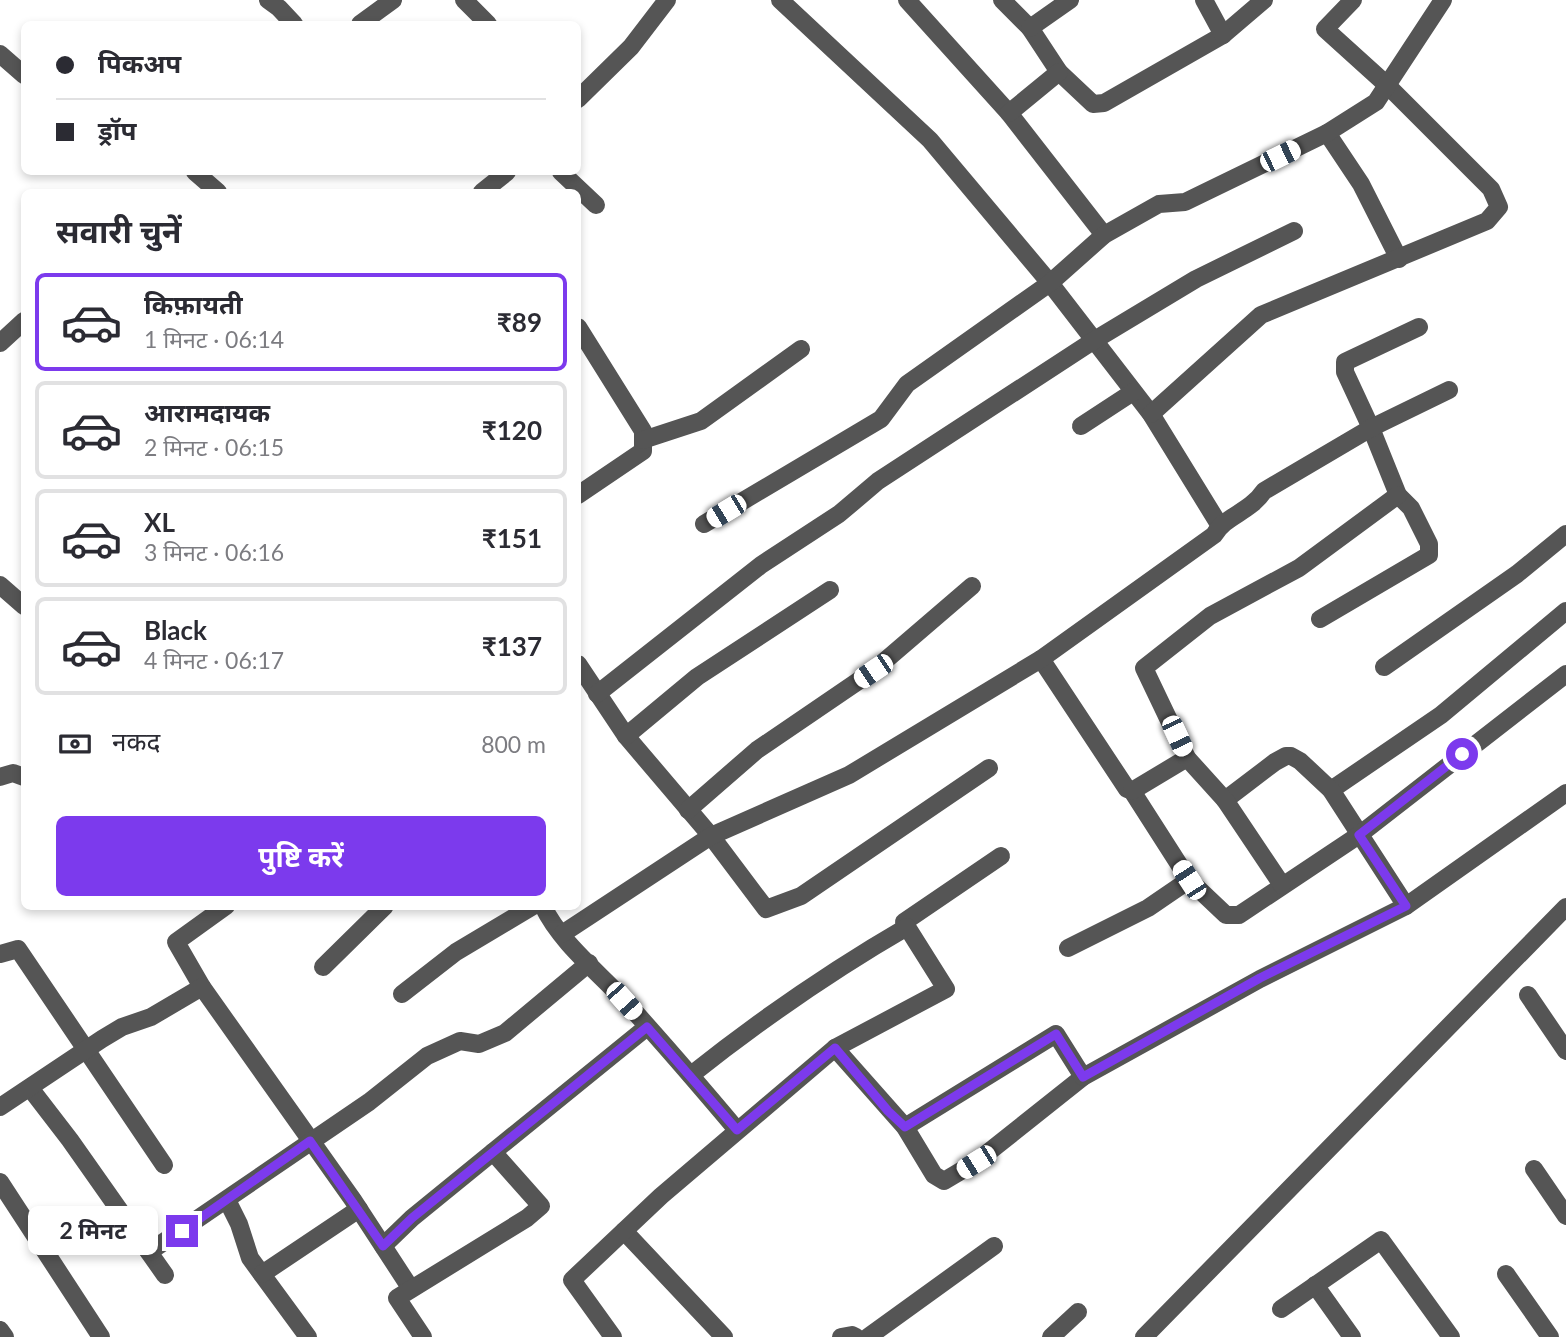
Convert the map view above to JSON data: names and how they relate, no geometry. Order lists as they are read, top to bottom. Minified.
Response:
{"page":{"banner":["पिकअप","ड्रॉप"],"heading":"सवारी चुनें","list":[{"name":"किफ़ायती","note":"1 मिनट · 06:14","value":"₹89"},{"name":"आरामदायक","note":"2 मिनट · 06:15","value":"₹120"},{"name":"XL","note":"3 मिनट · 06:16","value":"₹151"},{"name":"Black","note":"4 मिनट · 06:17","value":"₹137"}],"pay":["नकद","800 m"],"buttons":"पुष्टि करें","bubble":"2 मिनट"}}
